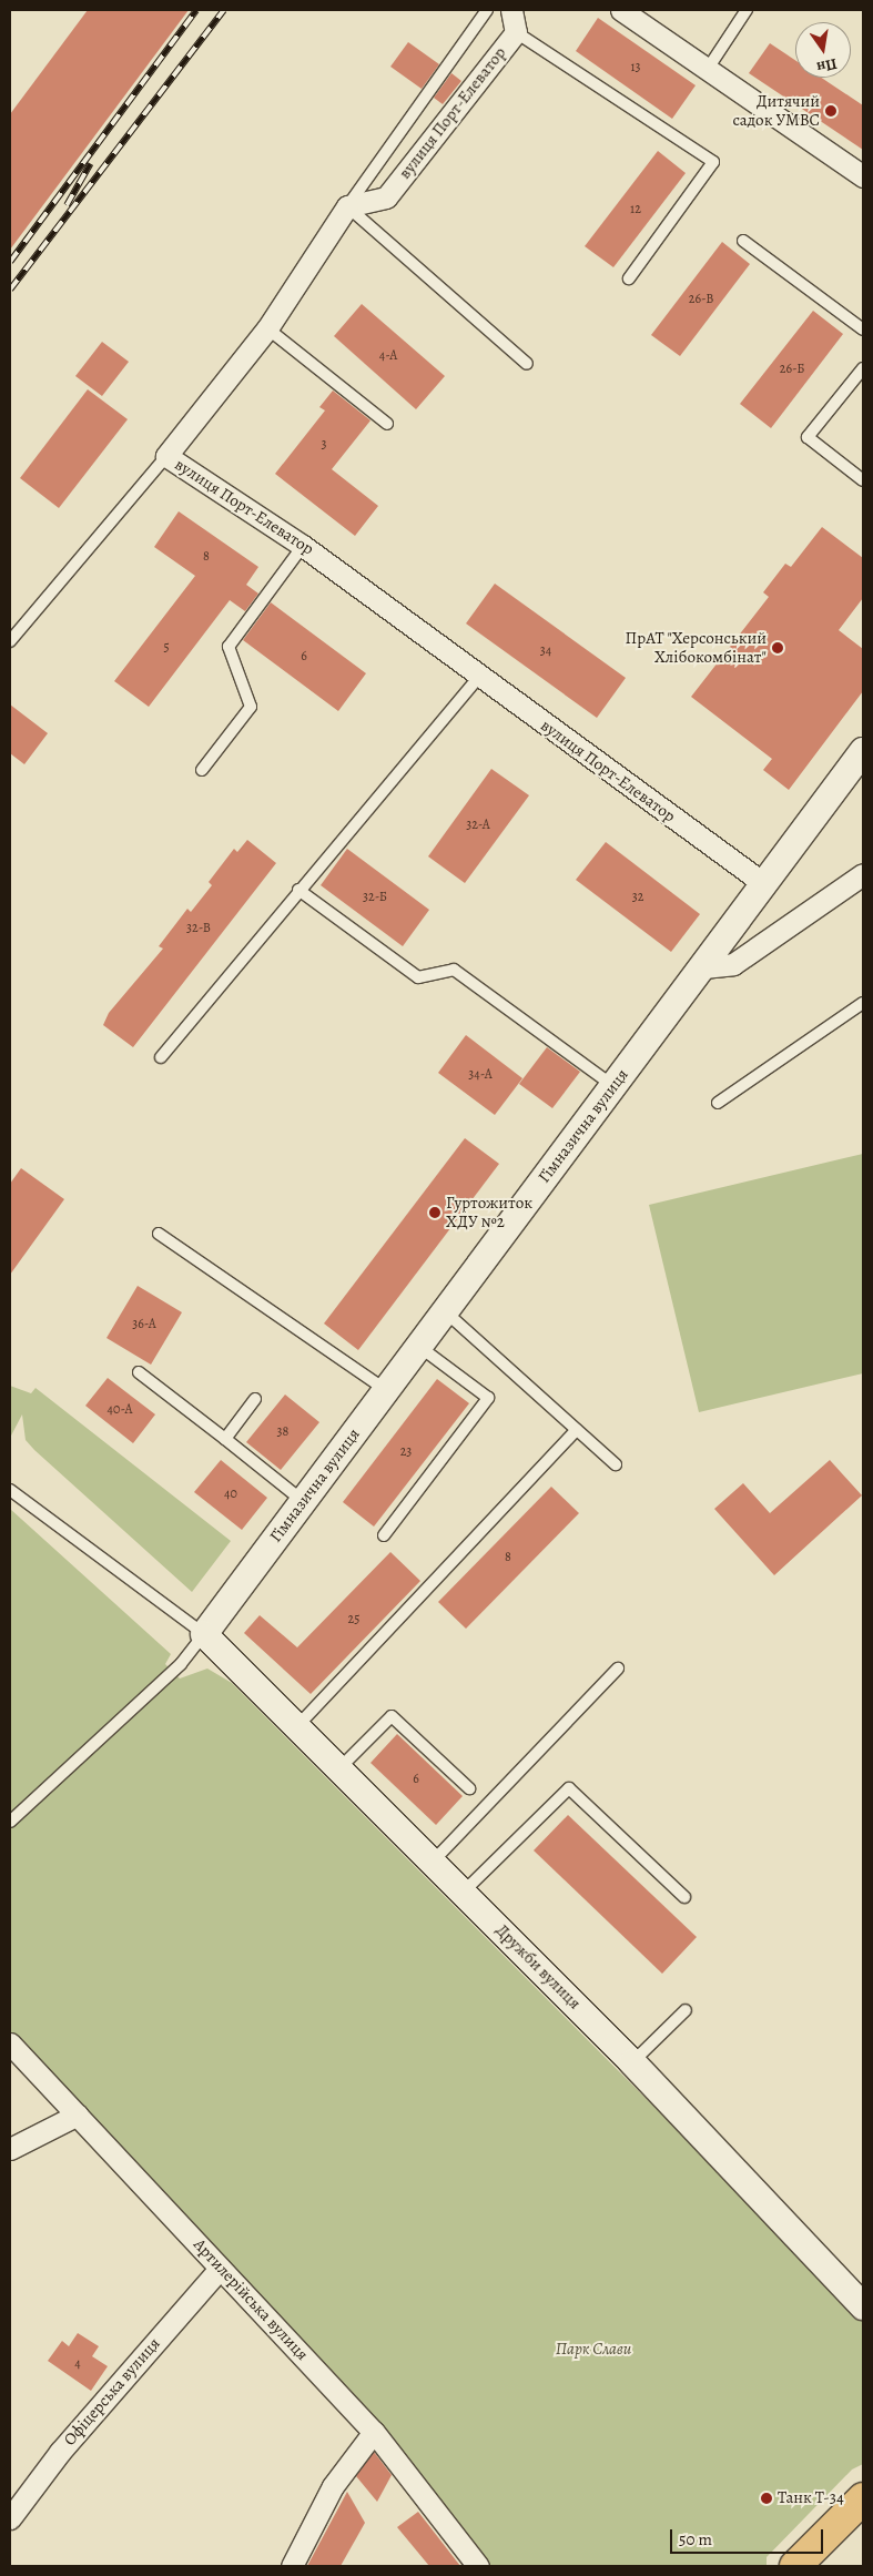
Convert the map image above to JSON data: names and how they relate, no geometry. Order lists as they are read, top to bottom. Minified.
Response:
{"streets":{"street":["вулиця Порт-Елеватор","Гімназична вулиця","Дружби вулиця","Артилерійська вулиця","Офіцерська вулиця"]},"crossings":[["вулиця Порт-Елеватор","Гімназична вулиця"],["Гімназична вулиця","Дружби вулиця"],["Артилерійська вулиця","Офіцерська вулиця"]],"parks":["Парк Слави"],"places":["Дитячий садок УМВС","ПрАТ \"Херсонський Хлібокомбінат\"","Гуртожиток ХДУ №2","Танк Т-34"],"house_numbers":["13","12","26-В","4-А","26-Б","3","8","5","34","6","32-А","32-Б","32","32-В","34-А","36-А","40-А","38","23","40","8","25","6","4"],"scale_bar":"50 m","north":"bottom"}
